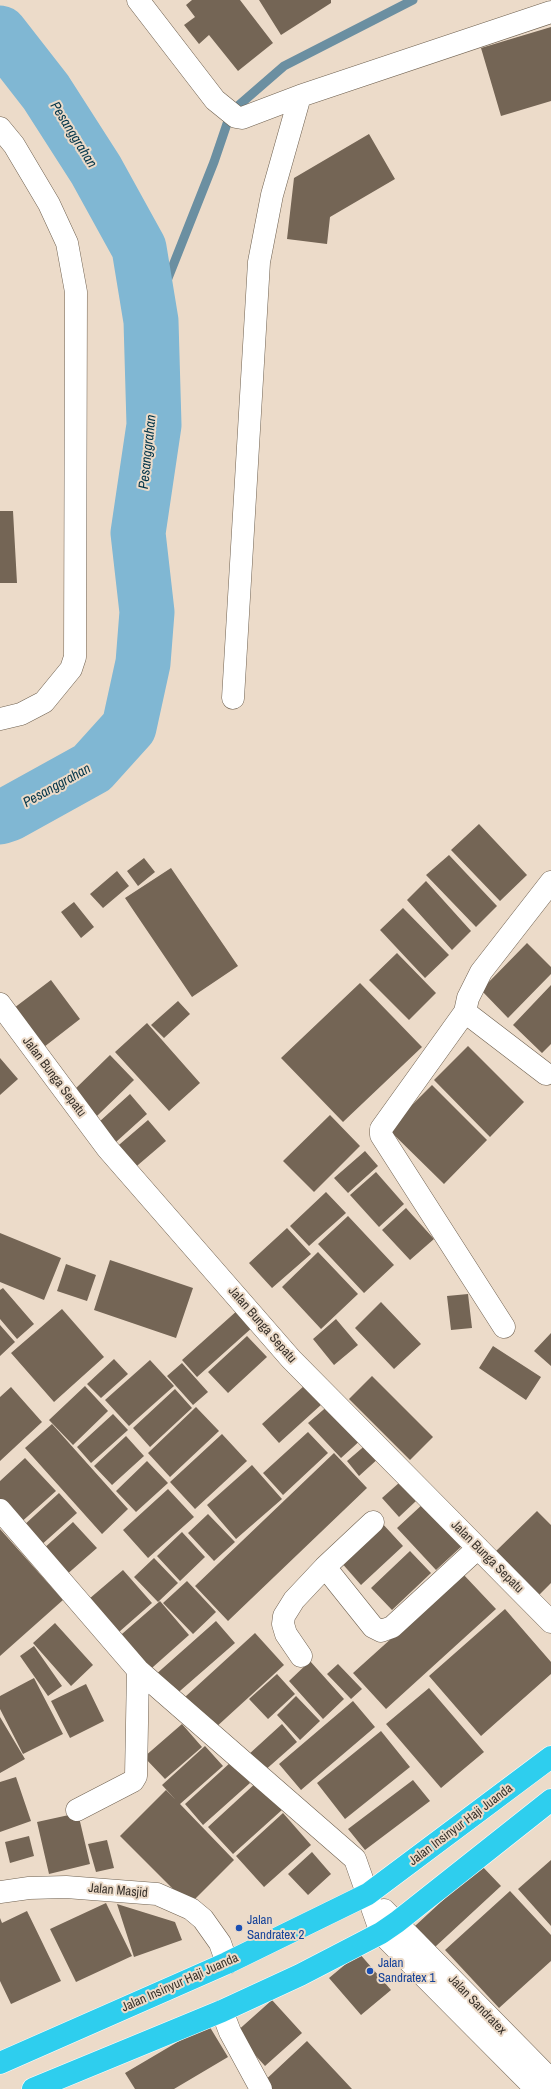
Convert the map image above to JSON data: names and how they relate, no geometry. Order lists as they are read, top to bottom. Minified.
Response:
{"streets":{"highway":["Jalan Insinyur Haji Juanda"],"street":["Jalan Bunga Sepatu","Jalan Masjid","Jalan Sandratex"]},"crossings":[["Jalan Insinyur Haji Juanda","Jalan Masjid"],["Jalan Insinyur Haji Juanda","Jalan Sandratex"]],"water":["Pesanggrahan"],"places":["Jalan Sandratex 2","Jalan Sandratex 1"]}
